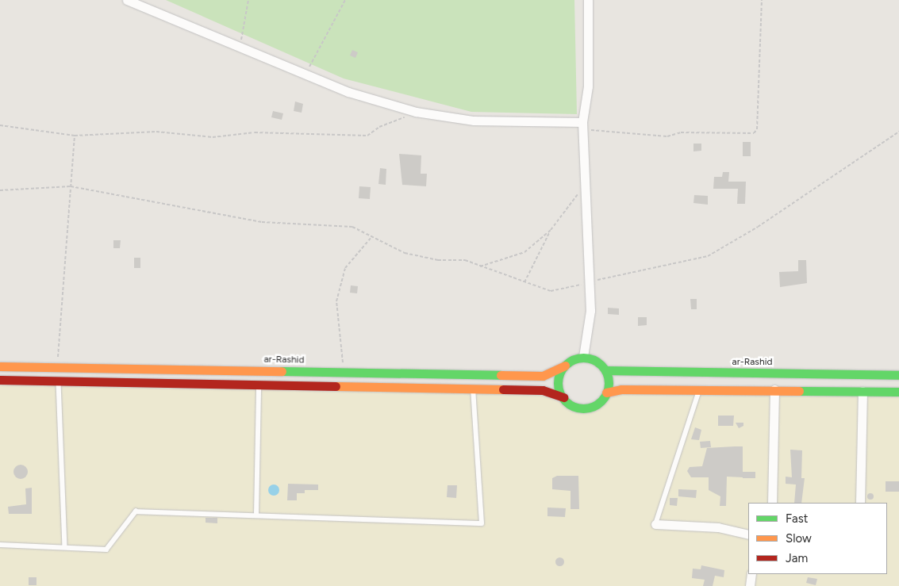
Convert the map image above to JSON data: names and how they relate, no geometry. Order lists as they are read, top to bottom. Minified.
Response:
{"streets":{"street":["ar-Rashid"]},"legend":["Fast","Slow","Jam"]}
